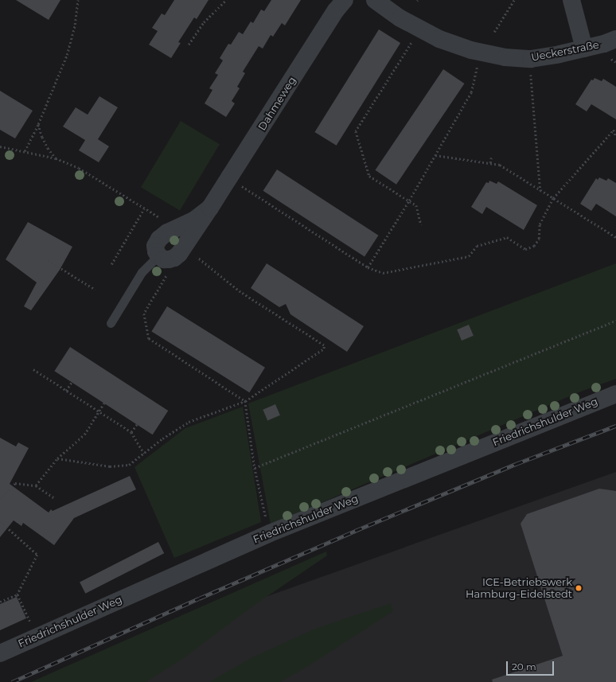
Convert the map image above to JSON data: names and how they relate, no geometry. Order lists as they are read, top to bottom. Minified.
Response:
{"streets":{"street":["Ueckerstraße","Dahmeweg","Friedrichshulder Weg"]},"places":["ICE-Betriebswerk Hamburg-Eidelstedt"],"scale_bar":"20 m"}
